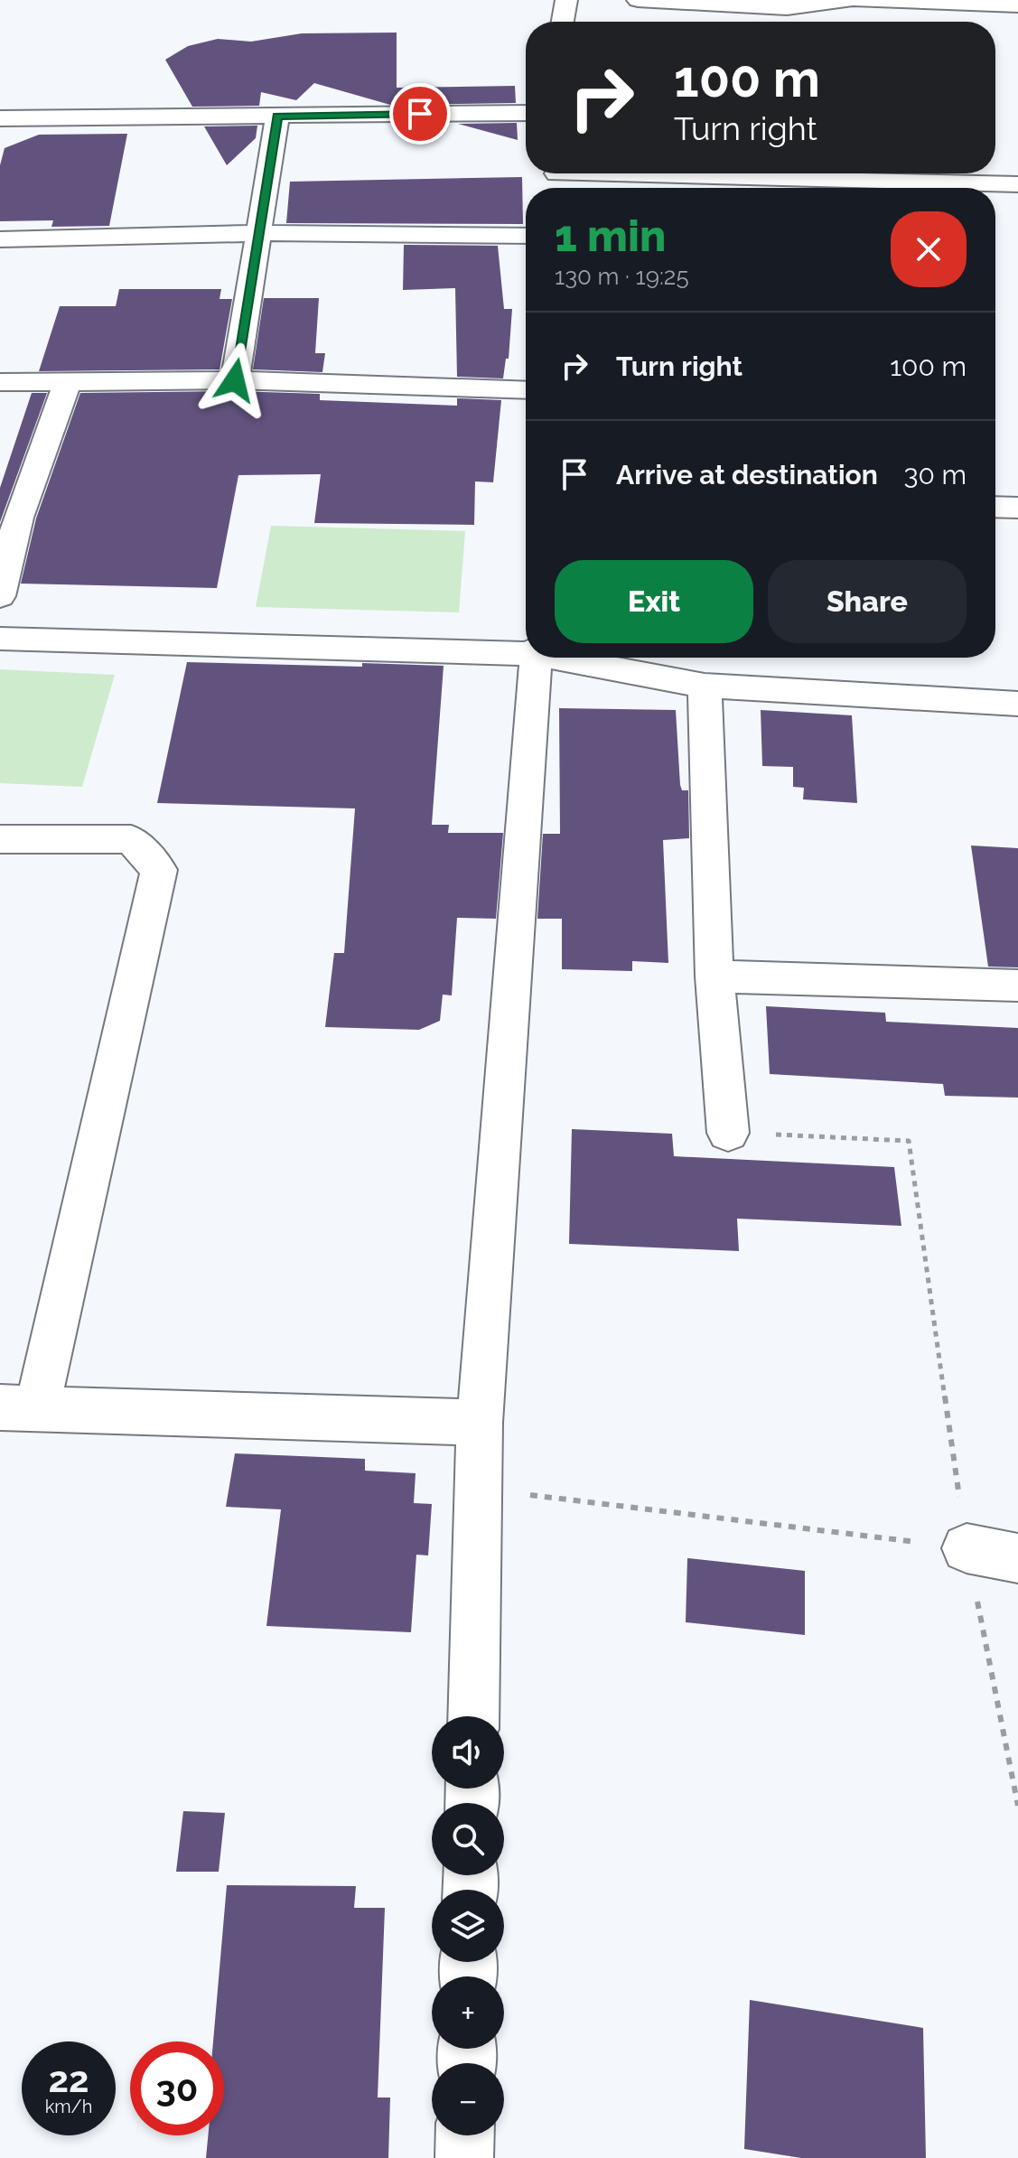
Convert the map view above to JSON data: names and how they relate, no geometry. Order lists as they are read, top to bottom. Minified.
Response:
{"page":{"turn":["100 m","Turn right"],"heading":["1 min","130 m · 19:25"],"list":[{"name":"Turn right","value":"100 m"},{"name":"Arrive at destination","value":"30 m"}],"buttons":["Exit","Share"],"map_buttons":["+","−"],"speed":"22 km/h","limit":"30"}}
